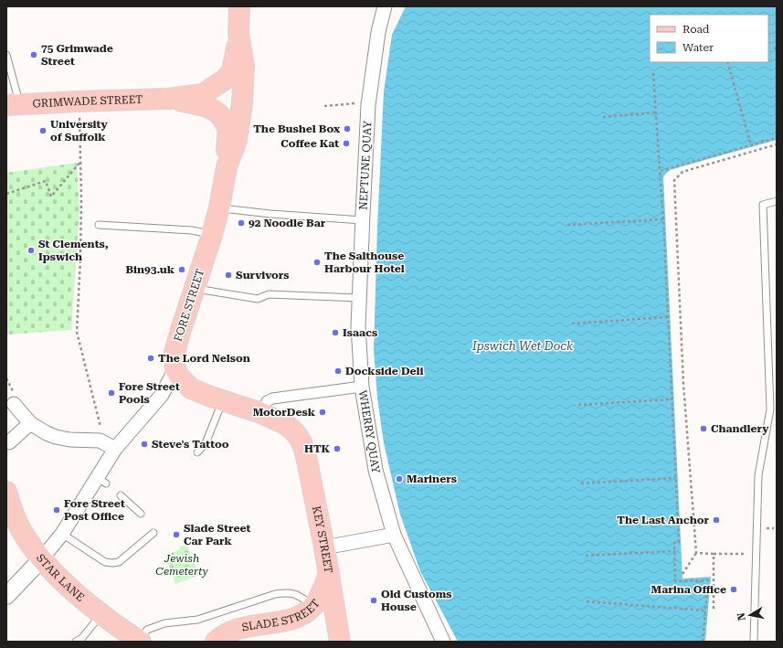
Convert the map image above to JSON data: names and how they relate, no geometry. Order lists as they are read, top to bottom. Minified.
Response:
{"streets":{"main road":["GRIMWADE STREET","FORE STREET","KEY STREET","STAR LANE","SLADE STREET"],"street":["NEPTUNE QUAY","WHERRY QUAY"]},"crossings":[["GRIMWADE STREET","FORE STREET"],["NEPTUNE QUAY","WHERRY QUAY"],["FORE STREET","STAR LANE"],["KEY STREET","SLADE STREET"]],"water":["Ipswich Wet Dock"],"parks":["Jewish Cemeterty"],"places":["75 Grimwade Street","The Bushel Box","University of Suffolk","Coffee Kat","92 Noodle Bar","St Clements, Ipswich","The Salthouse Harbour Hotel","Bin93.uk","Survivors","Isaacs","The Lord Nelson","Dockside Deli","Fore Street Pools","MotorDesk","Chandlery","Steve's Tattoo","HTK","Mariners","Fore Street Post Office","The Last Anchor","Slade Street Car Park","Marina Office","Old Customs House"],"legend":["Road","Water"],"north":"left"}
